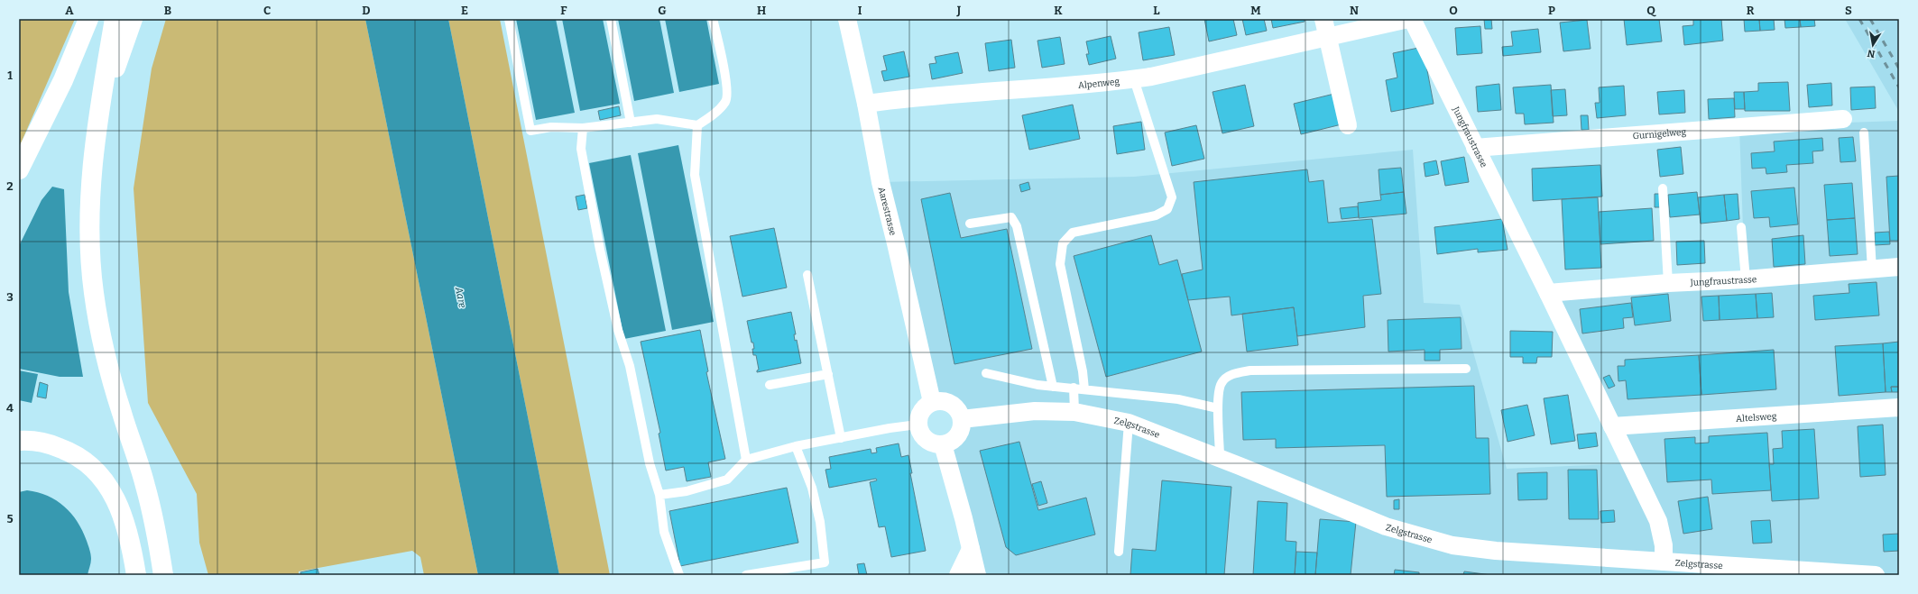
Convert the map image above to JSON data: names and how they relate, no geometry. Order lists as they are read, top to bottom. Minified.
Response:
{"streets":{"street":["Alpenweg","Gurnigelweg","Jungfraustrasse","Aarestrasse","Altelsweg","Zelgstrasse"]},"crossings":[["Alpenweg","Aarestrasse"],["Gurnigelweg","Jungfraustrasse"],["Jungfraustrasse","Altelsweg"],["Jungfraustrasse","Zelgstrasse"],["Aarestrasse","Zelgstrasse"]],"water":["Aare"],"north":"bottom","grid":{"columns":["A","B","C","D","E","F","G","H","I","J","K","L","M","N","O","P","Q","R","S"],"rows":["1","2","3","4","5"]}}
